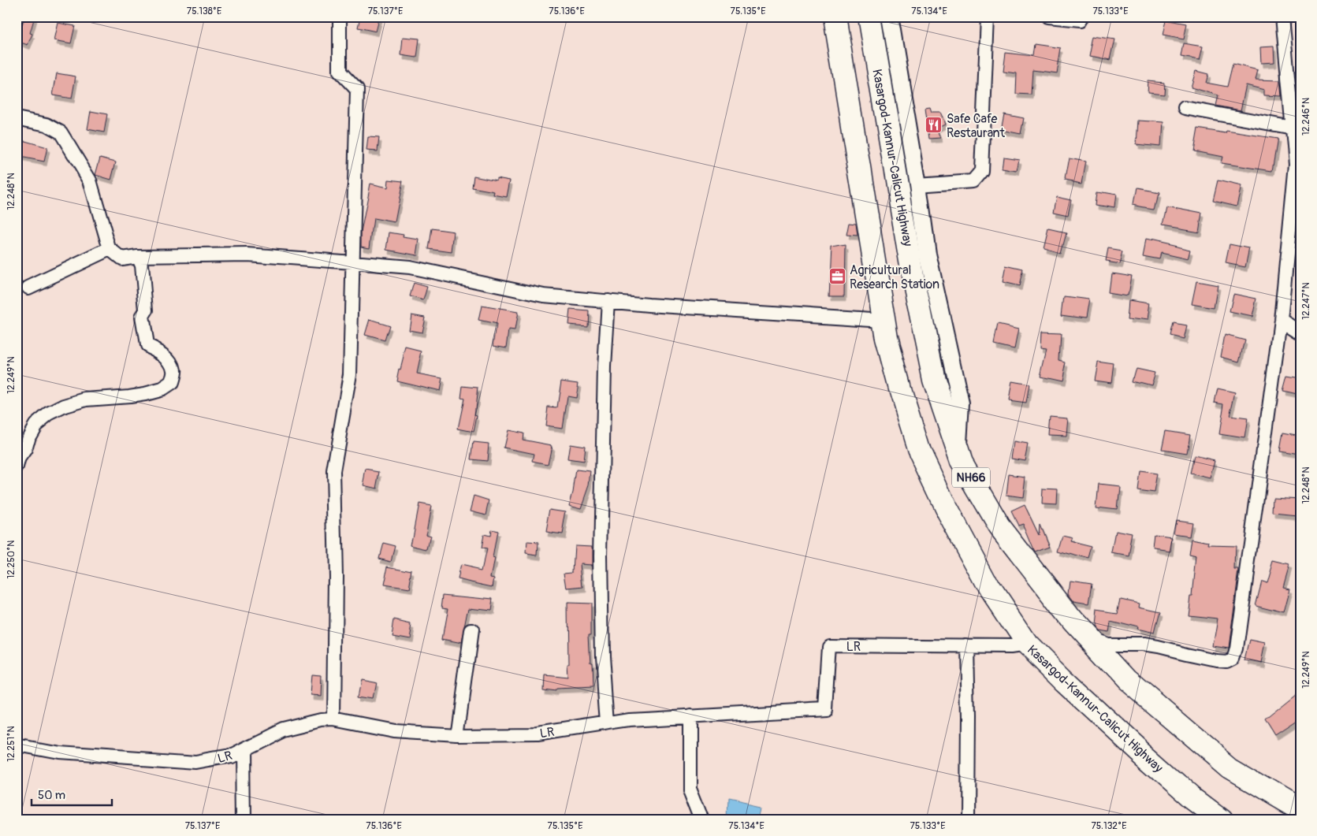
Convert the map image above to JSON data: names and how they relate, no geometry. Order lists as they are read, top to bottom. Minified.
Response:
{"streets":{"highway":["Kasargod-Kannur-Calicut Highway","NH66"],"street":["LR"]},"crossings":[["Kasargod-Kannur-Calicut Highway","LR"]],"places":{"restaurant":["Safe Cafe Restaurant"],"office":["Agricultural Research Station"]},"scale_bar":"50 m","coordinates":["75.138°E","75.137°E","75.136°E","75.135°E","75.134°E","75.133°E","12.246°N","12.248°N","12.247°N","12.249°N","12.250°N","12.251°N","75.132°E"]}
